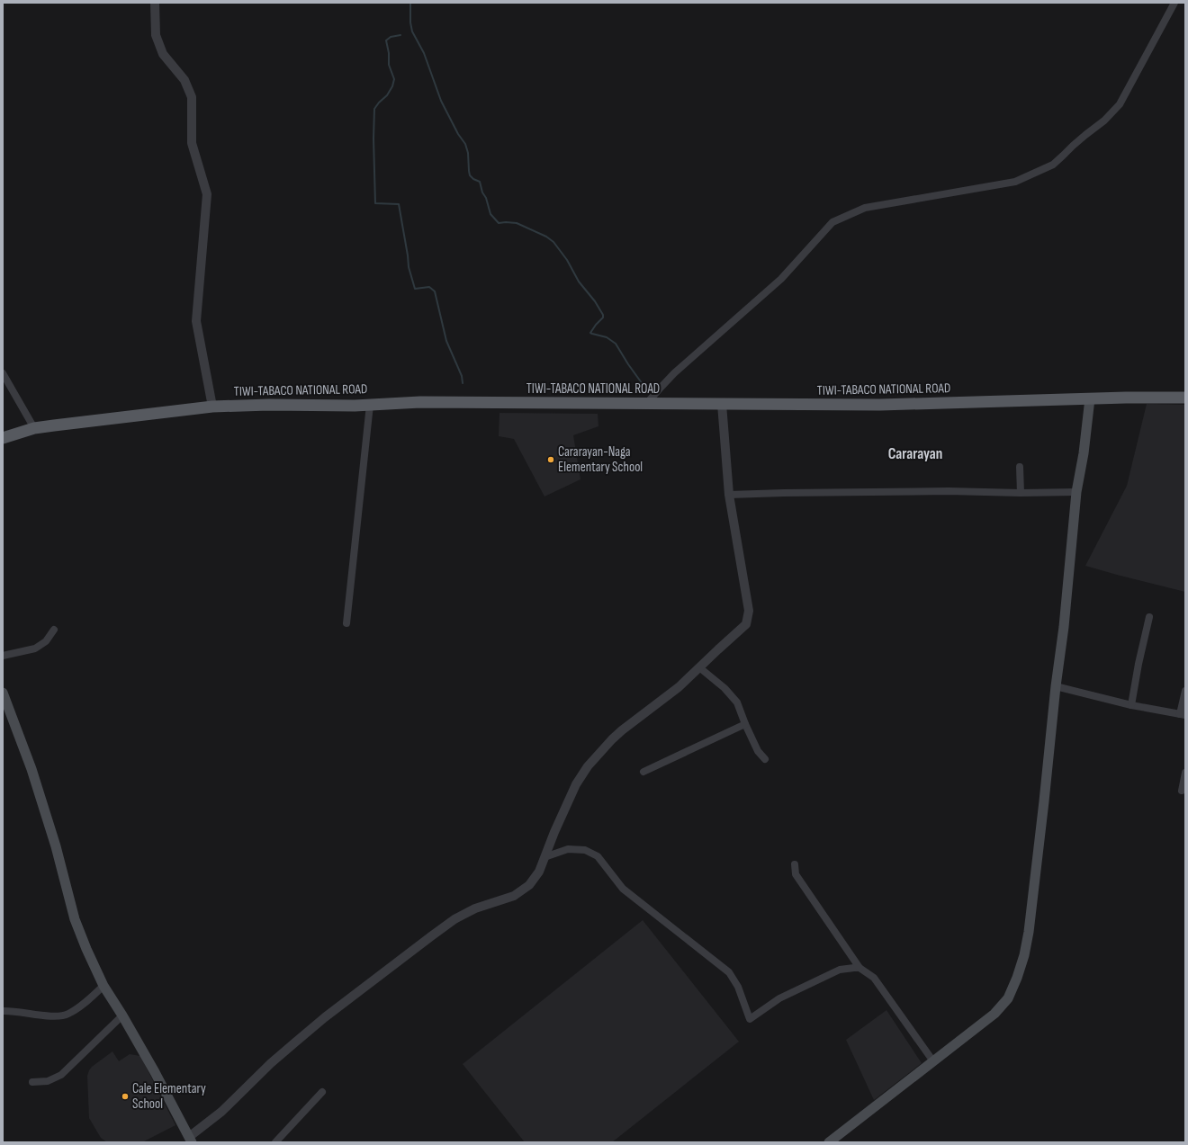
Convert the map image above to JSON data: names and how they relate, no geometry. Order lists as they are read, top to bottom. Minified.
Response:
{"streets":{"main road":["TIWI-TABACO NATIONAL ROAD"]},"districts":["Cararayan"],"places":["Cararayan-Naga Elementary School","Cale Elementary School"]}
